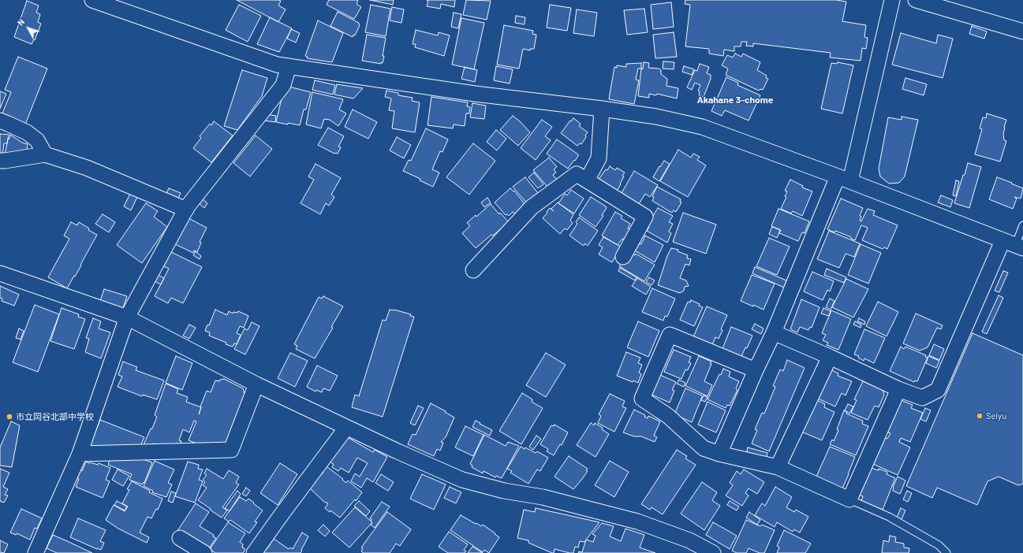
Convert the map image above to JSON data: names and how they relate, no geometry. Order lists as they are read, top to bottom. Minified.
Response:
{"districts":["Akahane 3-chome"],"places":["Seiyu","市立岡谷北部中学校"],"north":"top left"}
